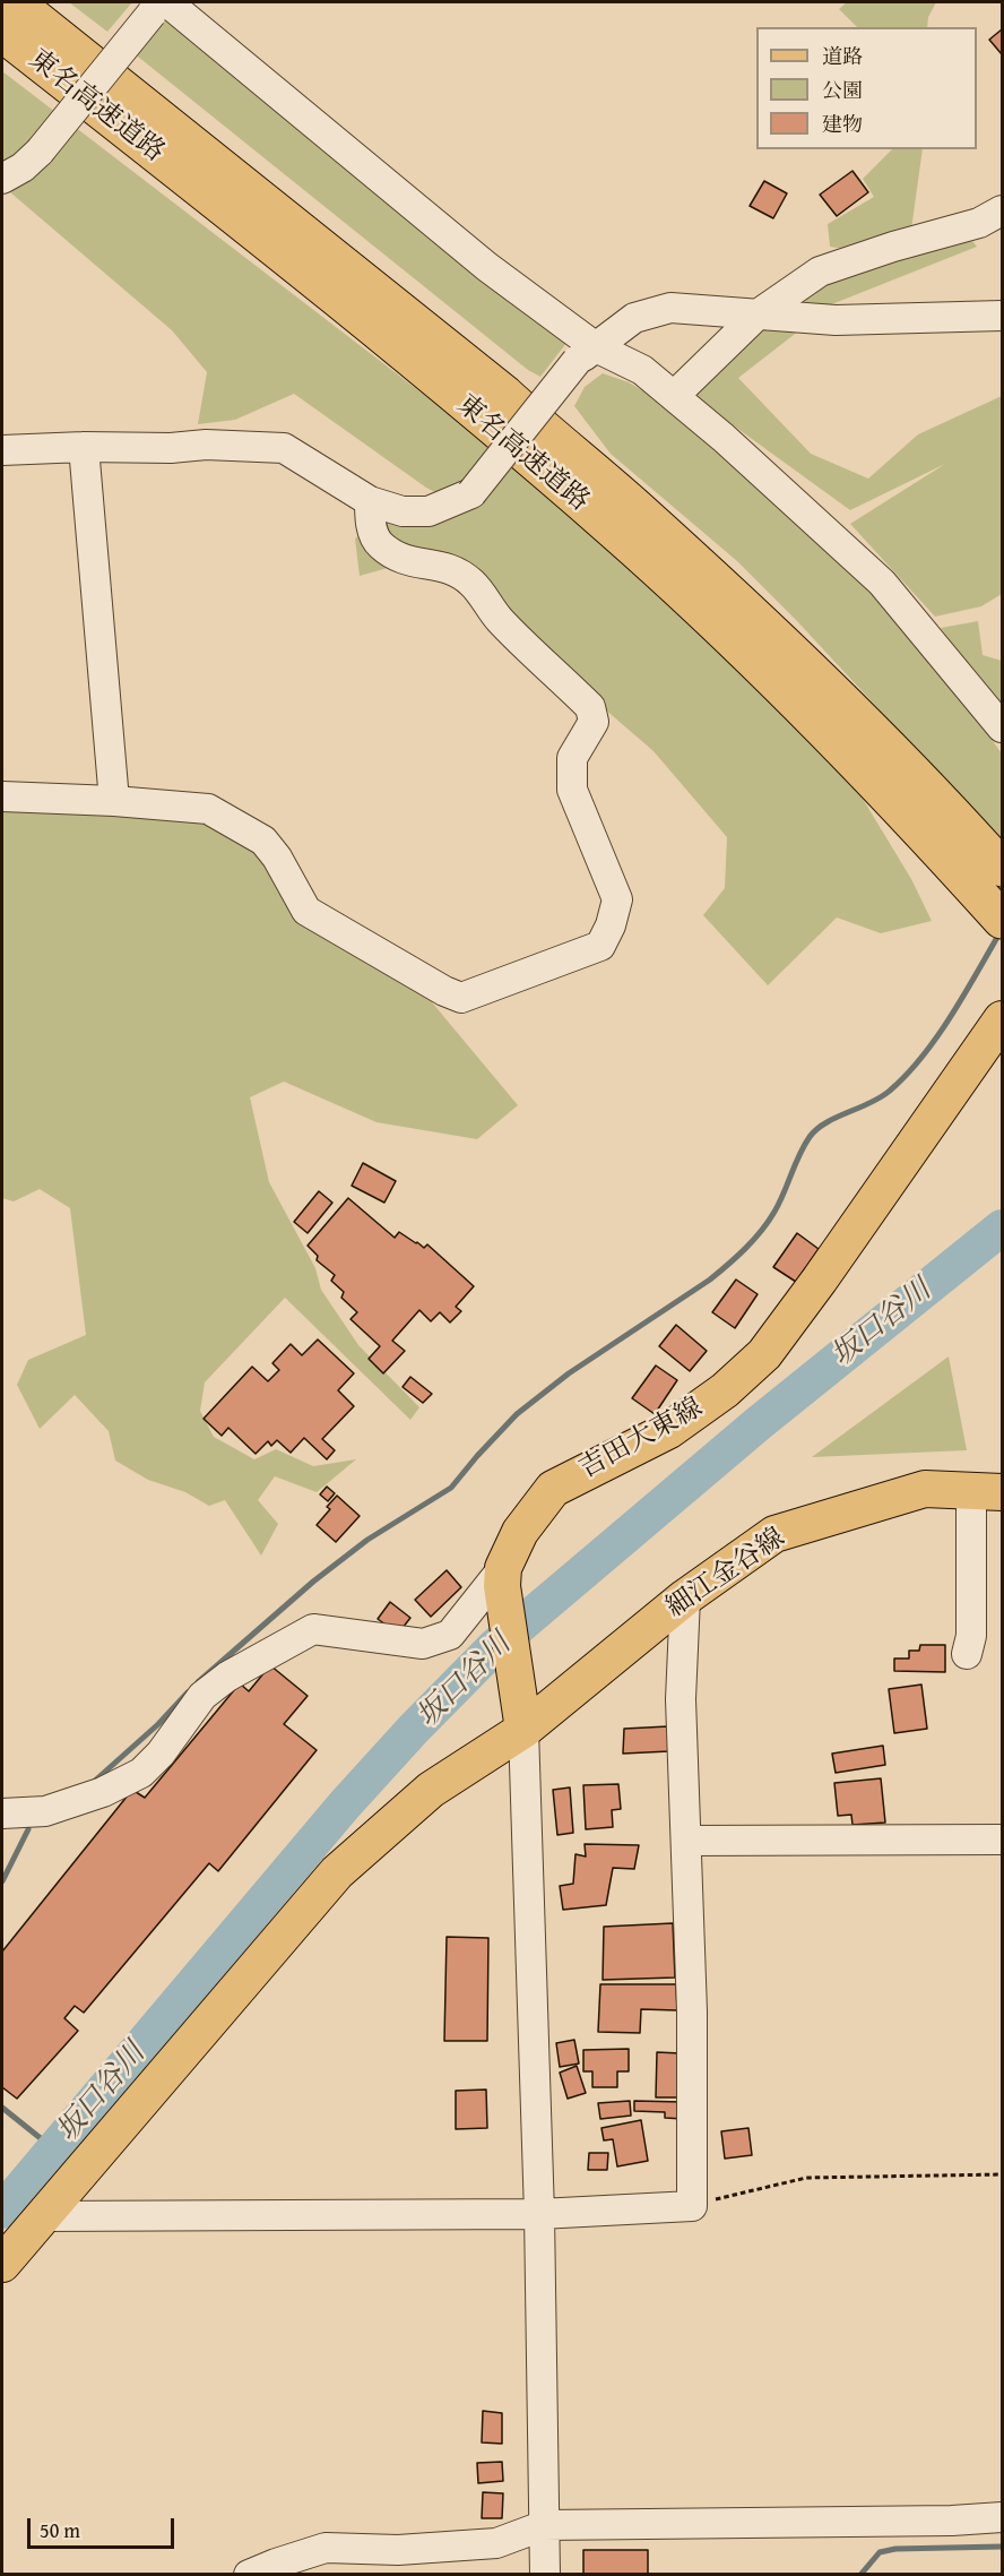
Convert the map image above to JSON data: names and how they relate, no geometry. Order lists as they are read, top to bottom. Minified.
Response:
{"streets":{"highway":["東名高速道路"],"main road":["吉田大東線","細江金谷線"]},"water":["坂口谷川"],"legend":["道路","公園","建物"],"scale_bar":"50 m"}
